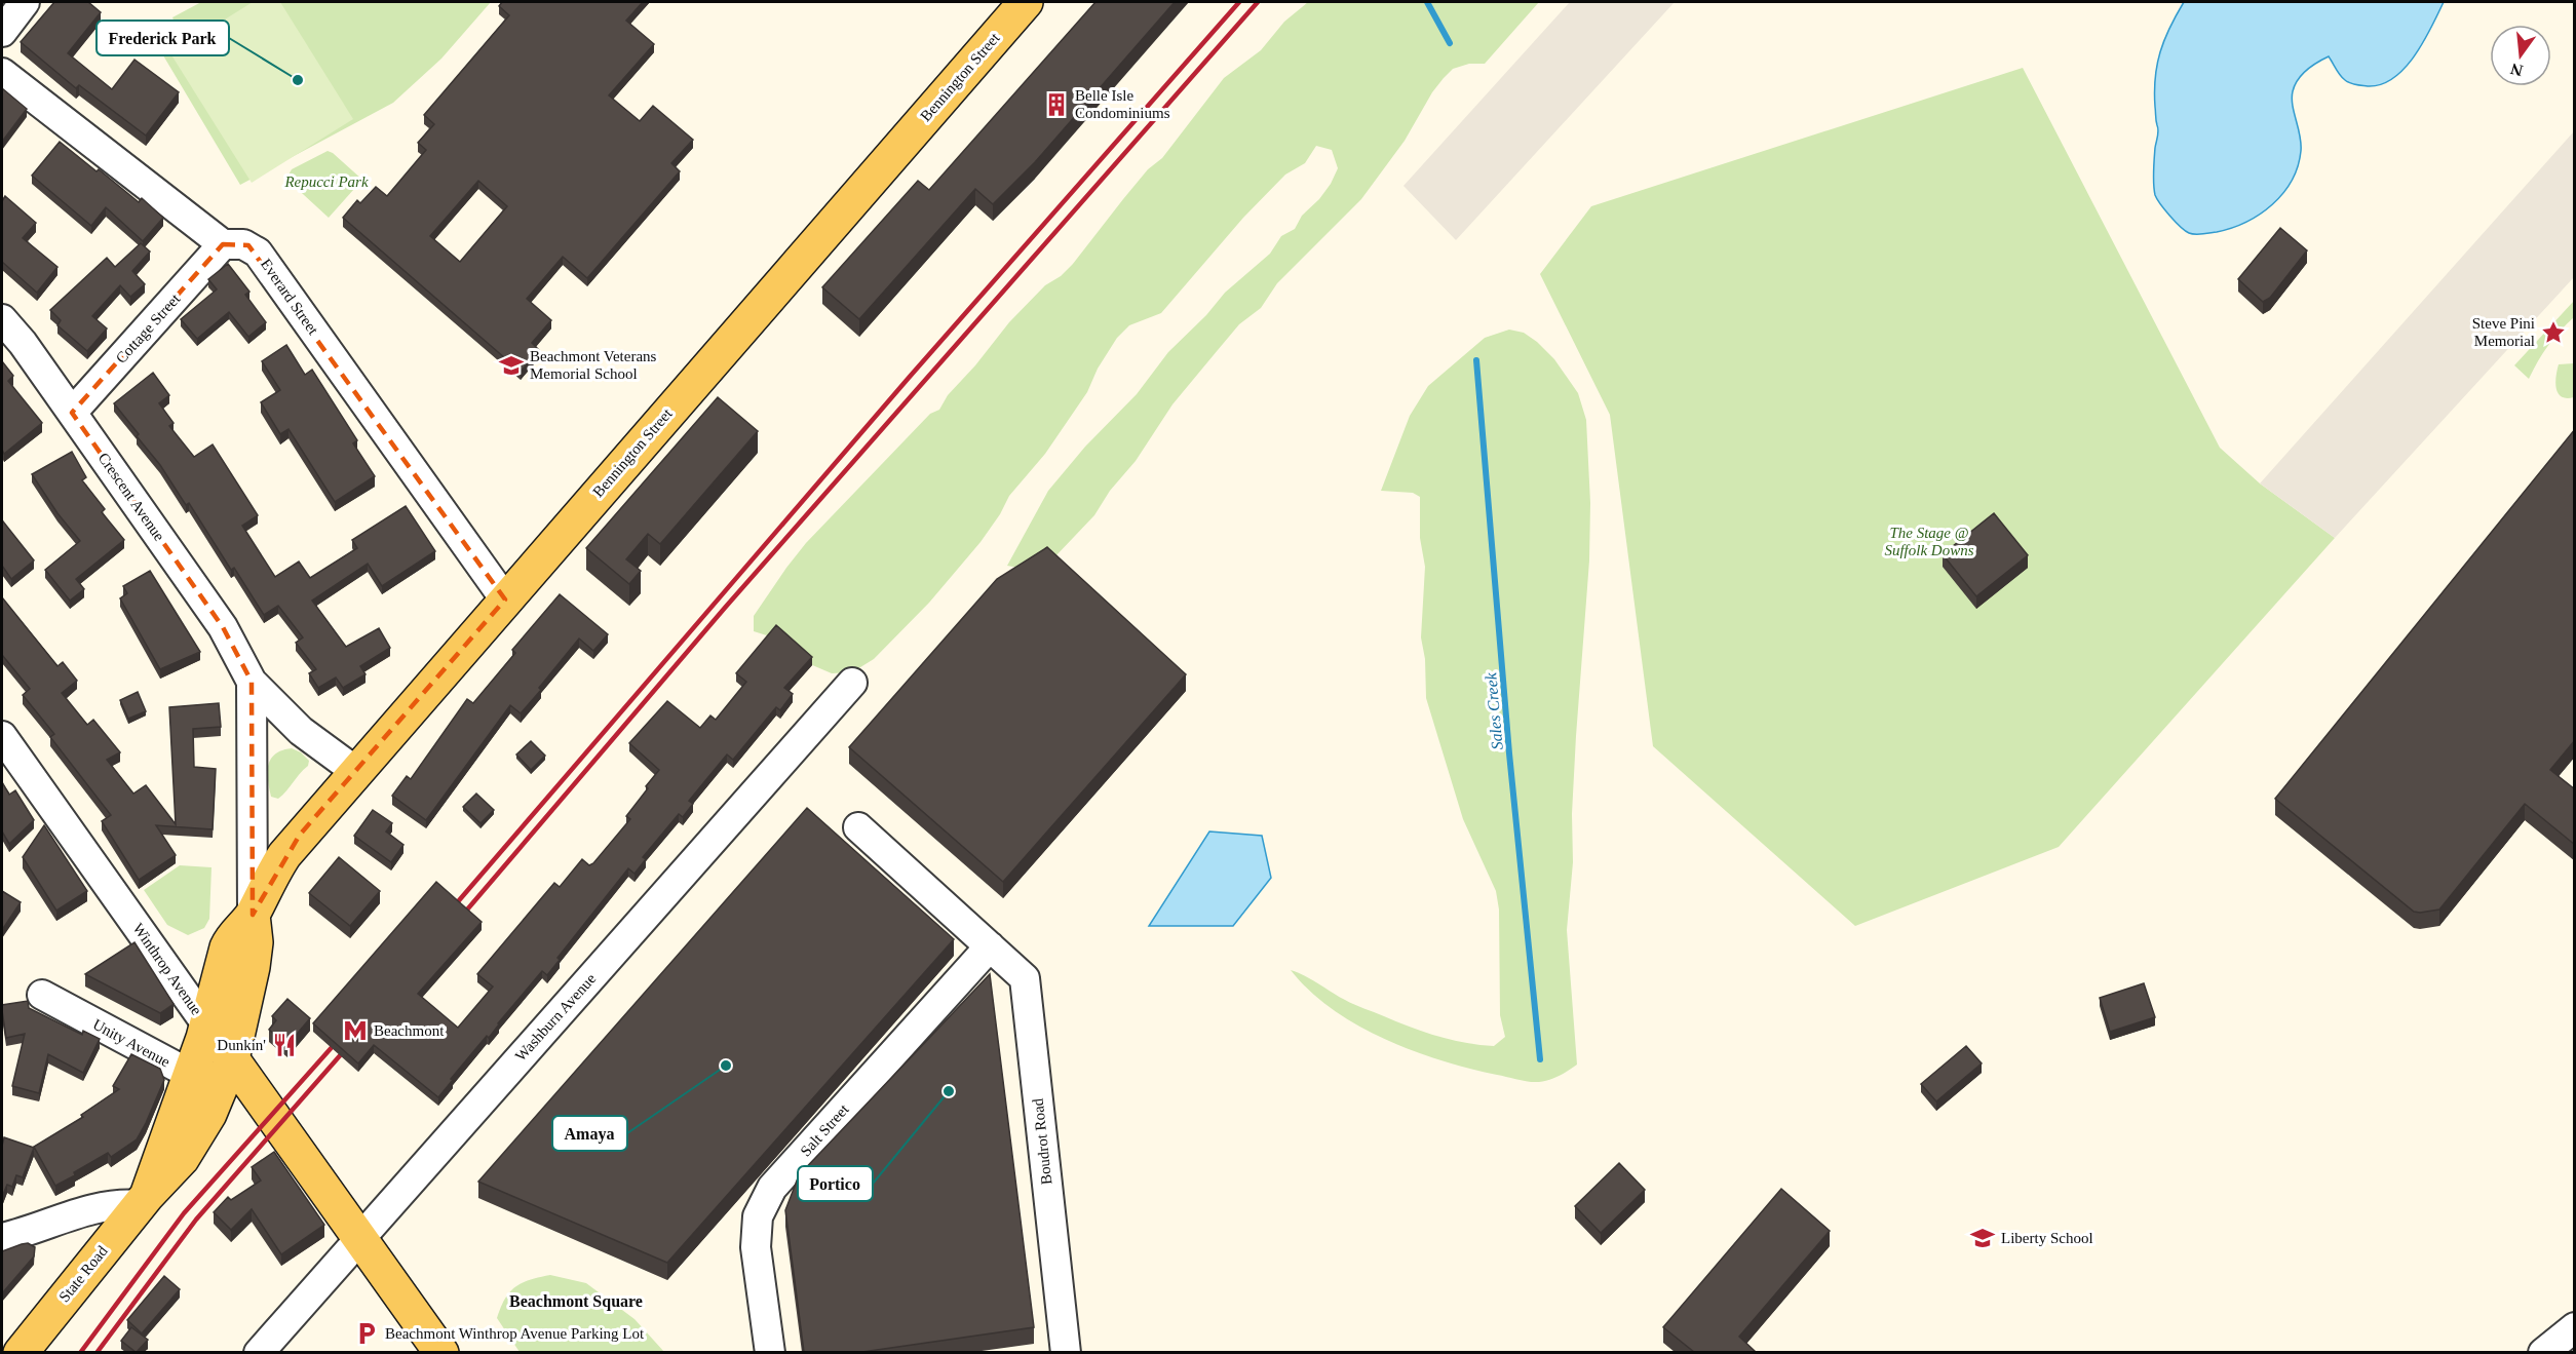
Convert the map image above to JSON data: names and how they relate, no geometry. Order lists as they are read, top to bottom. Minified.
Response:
{"streets":{"main road":["Bennington Street","Winthrop Avenue","State Road"],"street":["Everard Street","Cottage Street","Crescent Avenue","Washburn Avenue","Unity Avenue","Salt Street","Boudrot Road"]},"crossings":[["Bennington Street","Everard Street"],["Bennington Street","Crescent Avenue"],["Bennington Street","Winthrop Avenue"],["Bennington Street","State Road"],["Everard Street","Cottage Street"],["Cottage Street","Crescent Avenue"],["Winthrop Avenue","Washburn Avenue"],["Winthrop Avenue","State Road"],["Unity Avenue","State Road"],["Salt Street","Boudrot Road"]],"districts":["Beachmont Square"],"water":["Sales Creek"],"parks":["Repucci Park","The Stage @ Suffolk Downs"],"places":{"other":["Frederick Park","Amaya","Portico"],"building":["Belle Isle Condominiums"],"place":["Steve Pini Memorial"],"school or university":["Beachmont Veterans Memorial School","Liberty School"],"metro station":["Beachmont"],"restaurant":["Dunkin'"],"parking":["Beachmont Winthrop Avenue Parking Lot"]},"north":"bottom"}
